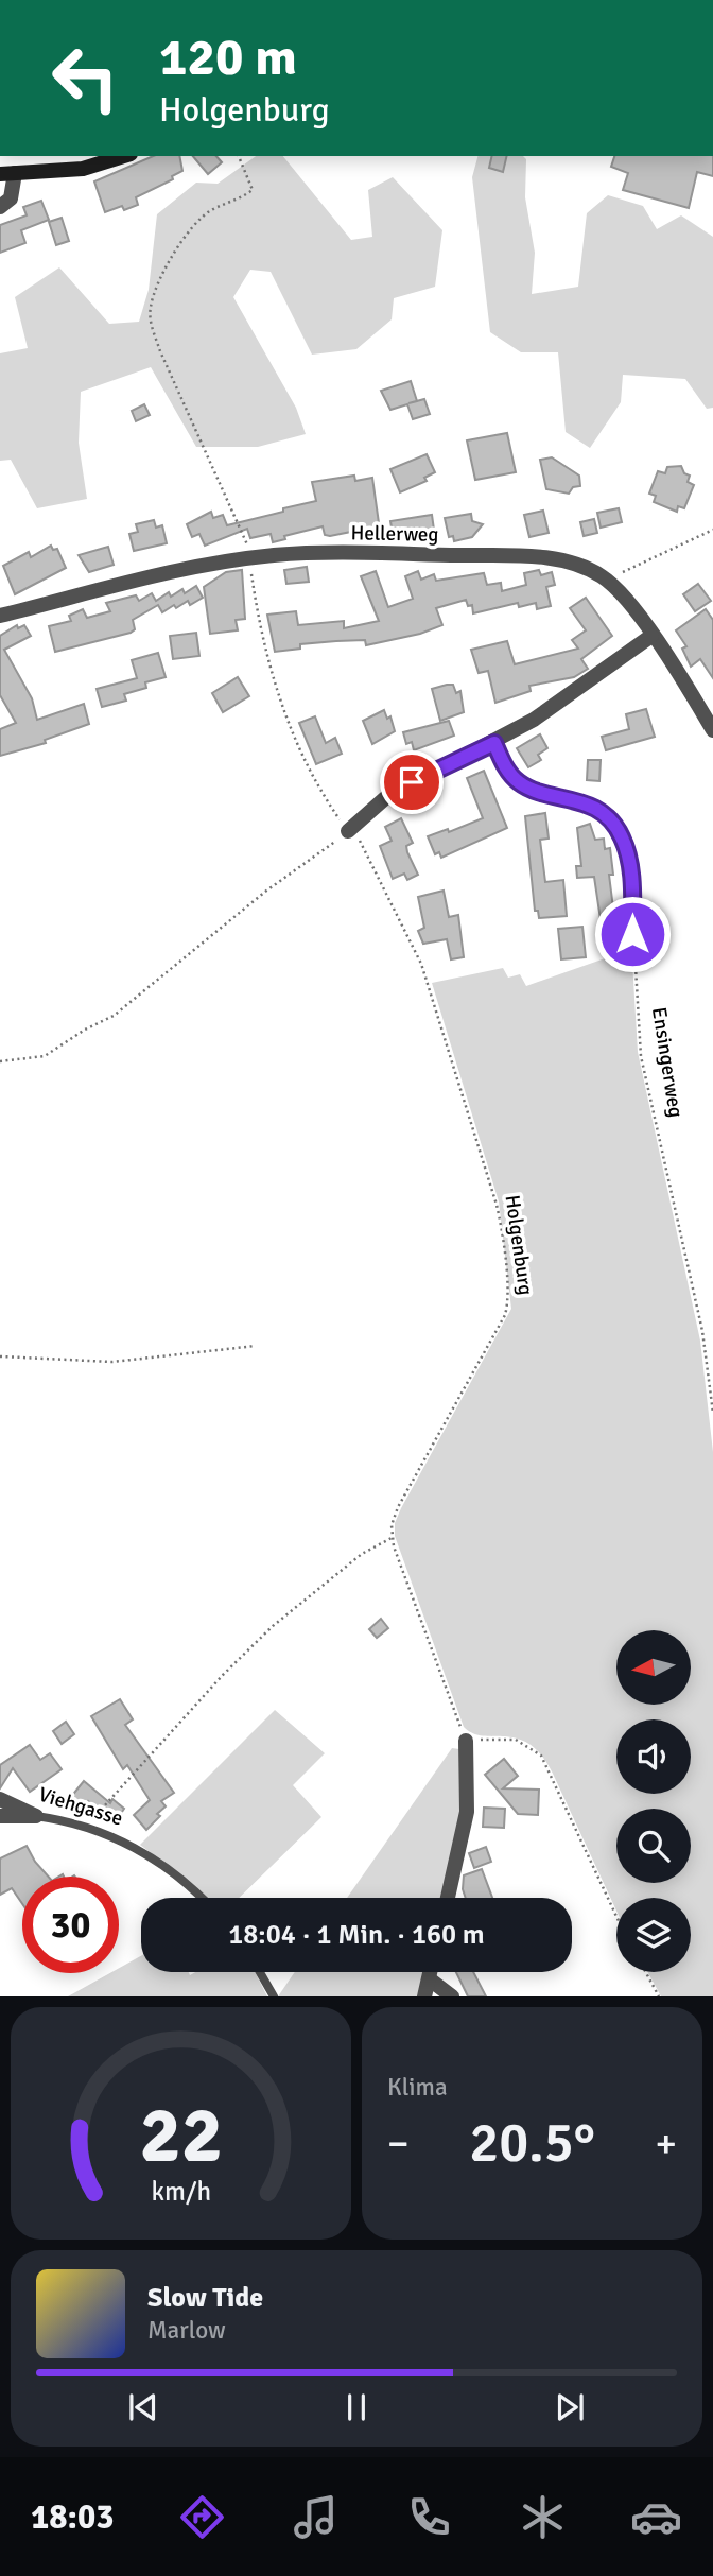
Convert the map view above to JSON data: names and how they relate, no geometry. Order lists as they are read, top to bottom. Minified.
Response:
{"streets":{"street":["Hellerweg","Viehgasse"],"path":["Ensingerweg","Holgenburg"]},"crossings":[["Hellerweg","Holgenburg"]],"north":"left","page":{"turn":["120 m","Holgenburg"],"limit":"30","trip":"18:04 · 1 Min. · 160 m","tile":"Klima","heat":["−","20.5°","+"],"song":["Slow Tide","Marlow"],"tabs":"18:03","gauge":["22","km/h"]}}
